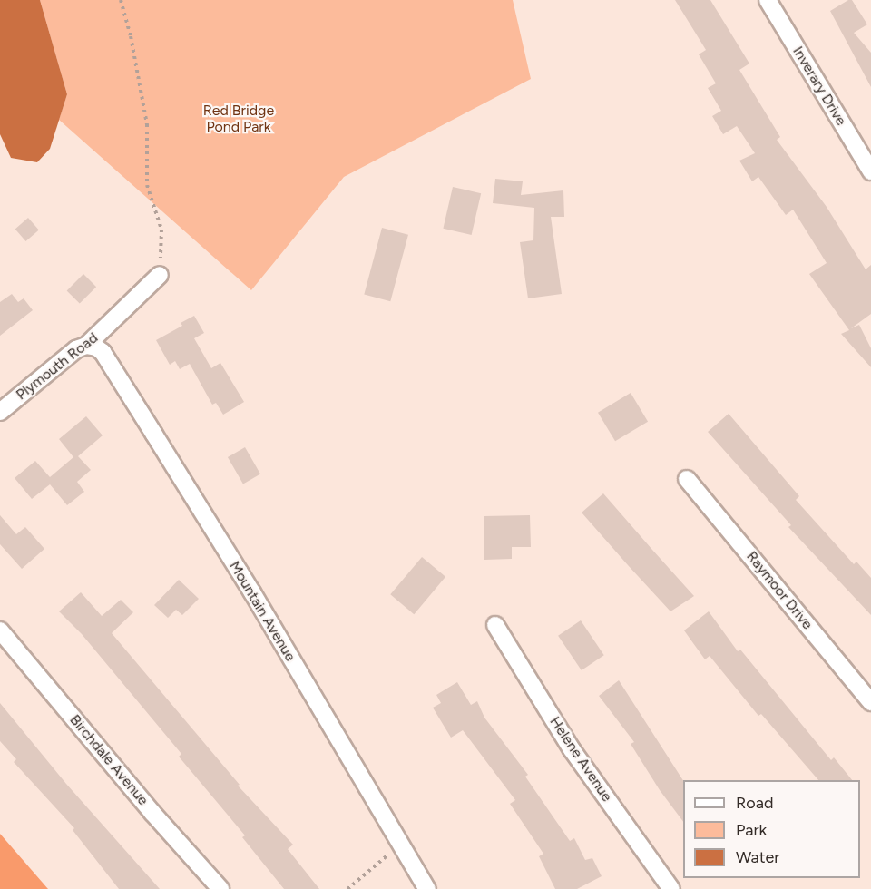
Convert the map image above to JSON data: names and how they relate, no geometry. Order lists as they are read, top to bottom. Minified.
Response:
{"streets":{"street":["Inverary Drive","Plymouth Road","Raymoor Drive","Mountain Avenue","Helene Avenue","Birchdale Avenue"]},"crossings":[["Plymouth Road","Mountain Avenue"]],"parks":["Red Bridge Pond Park"],"legend":["Road","Park","Water"]}
